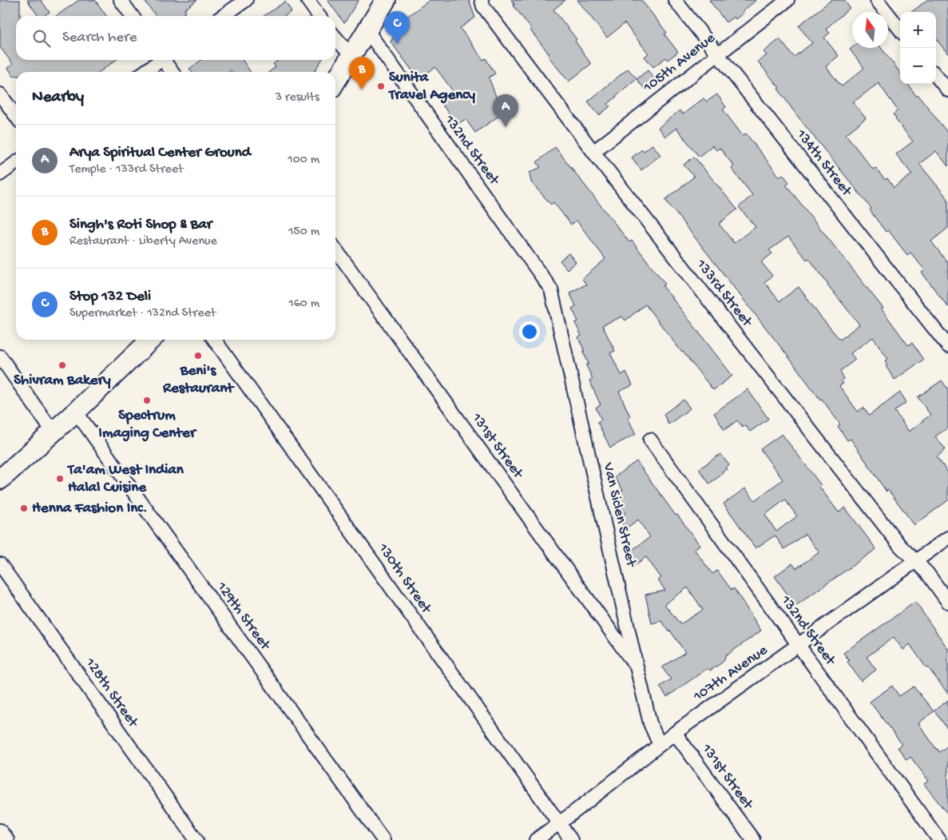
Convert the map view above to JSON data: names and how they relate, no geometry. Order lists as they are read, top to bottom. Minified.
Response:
{"streets":{"street":["105th Avenue","132nd Street","134th Street","133rd Street","131st Street","Van Siclen Street","130th Street","129th Street","107th Avenue","128th Street"]},"crossings":[["105th Avenue","134th Street"],["105th Avenue","133rd Street"],["132nd Street","Van Siclen Street"],["132nd Street","107th Avenue"],["133rd Street","107th Avenue"],["131st Street","Van Siclen Street"],["131st Street","107th Avenue"],["Van Siclen Street","107th Avenue"],["130th Street","107th Avenue"]],"places":["Sunita Travel Agency","Beni's Restaurant","Shivram Bakery","Spectrum Imaging Center","Ta'am West Indian Halal Cuisine","Henna Fashion Inc."],"north":"top","page":{"pins":["C","B","A"],"map_buttons":["+","−"],"search":"Search here","heading":["Nearby","3 results"],"list":[{"mark":"A","name":"Arya Spiritual Center Ground","note":"Temple · 133rd Street","value":"100 m"},{"mark":"B","name":"Singh's Roti Shop & Bar","note":"Restaurant · Liberty Avenue","value":"150 m"},{"mark":"C","name":"Stop 132 Deli","note":"Supermarket · 132nd Street","value":"160 m"}]}}
